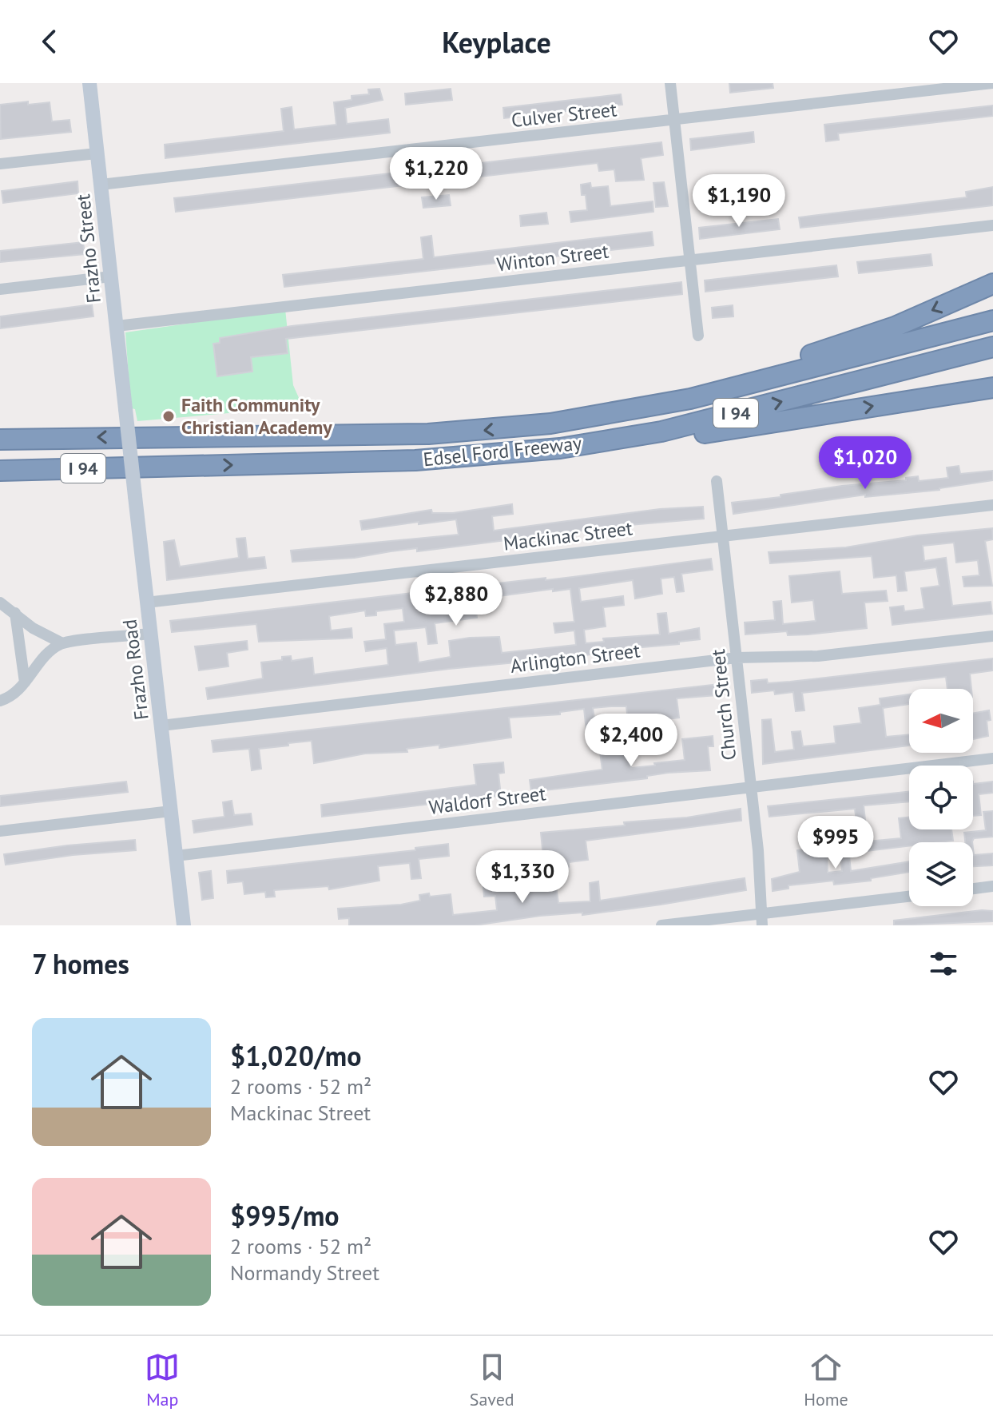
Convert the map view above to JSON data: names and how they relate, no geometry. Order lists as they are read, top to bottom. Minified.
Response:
{"streets":{"highway":["I 94","Edsel Ford Freeway"],"street":["Culver Street","Frazho Street","Winton Street","Mackinac Street","Arlington Street","Frazho Road","Church Street","Waldorf Street"]},"crossings":[["Culver Street","Frazho Street"],["Frazho Street","Winton Street"],["Frazho Street","Frazho Road"],["Mackinac Street","Frazho Road"],["Mackinac Street","Church Street"],["Arlington Street","Frazho Road"],["Arlington Street","Church Street"],["Frazho Road","Waldorf Street"],["Church Street","Waldorf Street"]],"places":["Faith Community Christian Academy"],"north":"left","page":{"header":"Keyplace","price":["$1,220","$1,190","$1,020","$2,880","$2,400","$995","$1,330"],"heading":"7 homes","list":[{"name":"$1,020/mo","note":"2 rooms · 52 m² · Mackinac Street"},{"name":"$995/mo","note":"2 rooms · 52 m² · Normandy Street"}],"tabs":["Map","Saved","Home"]}}
